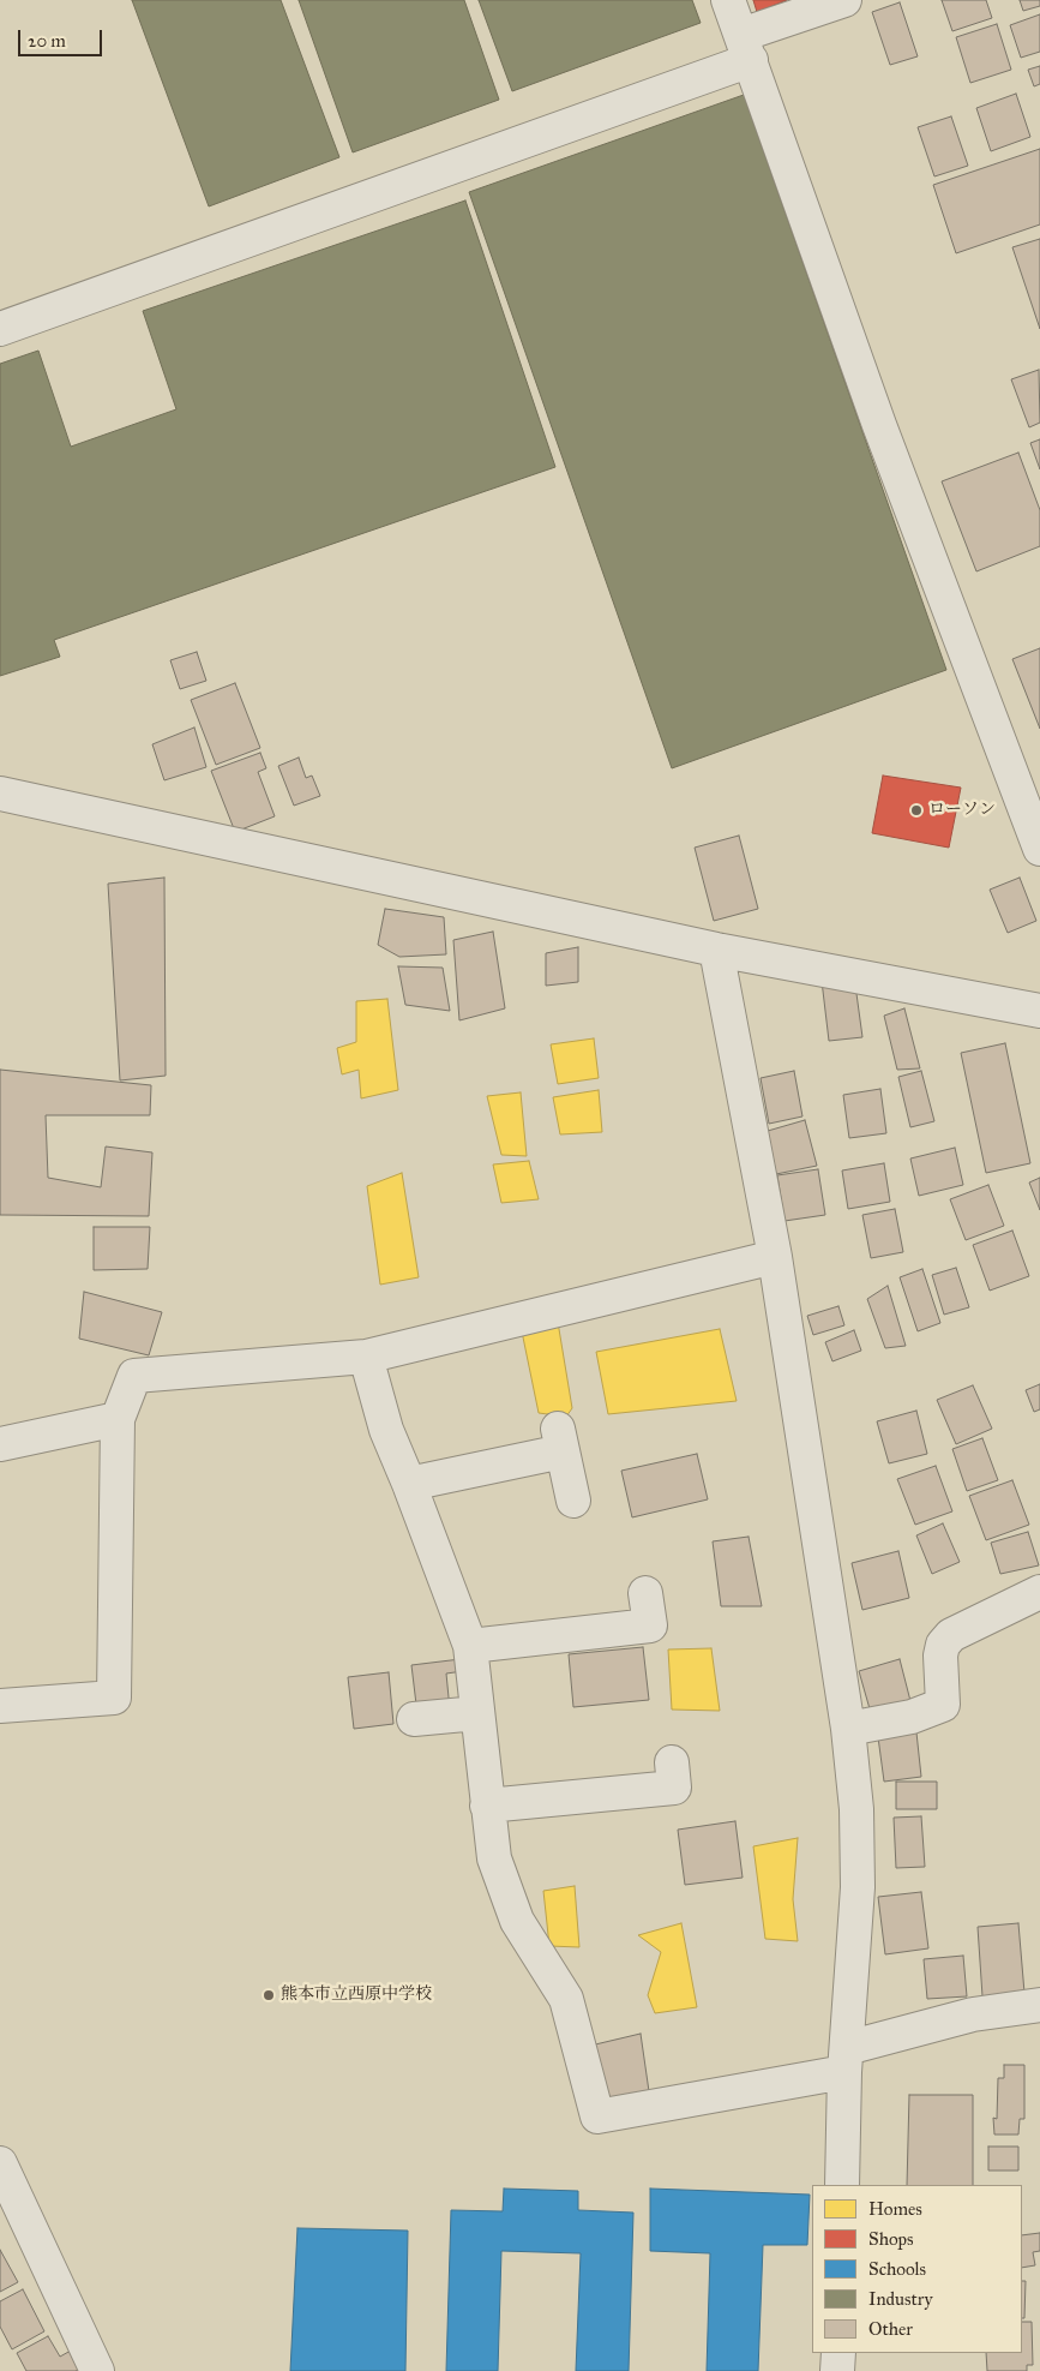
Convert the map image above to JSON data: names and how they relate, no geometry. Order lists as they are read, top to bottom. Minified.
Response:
{"places":["ローソン","熊本市立西原中学校"],"legend":["Homes","Shops","Schools","Industry","Other"],"scale_bar":"20 m"}
